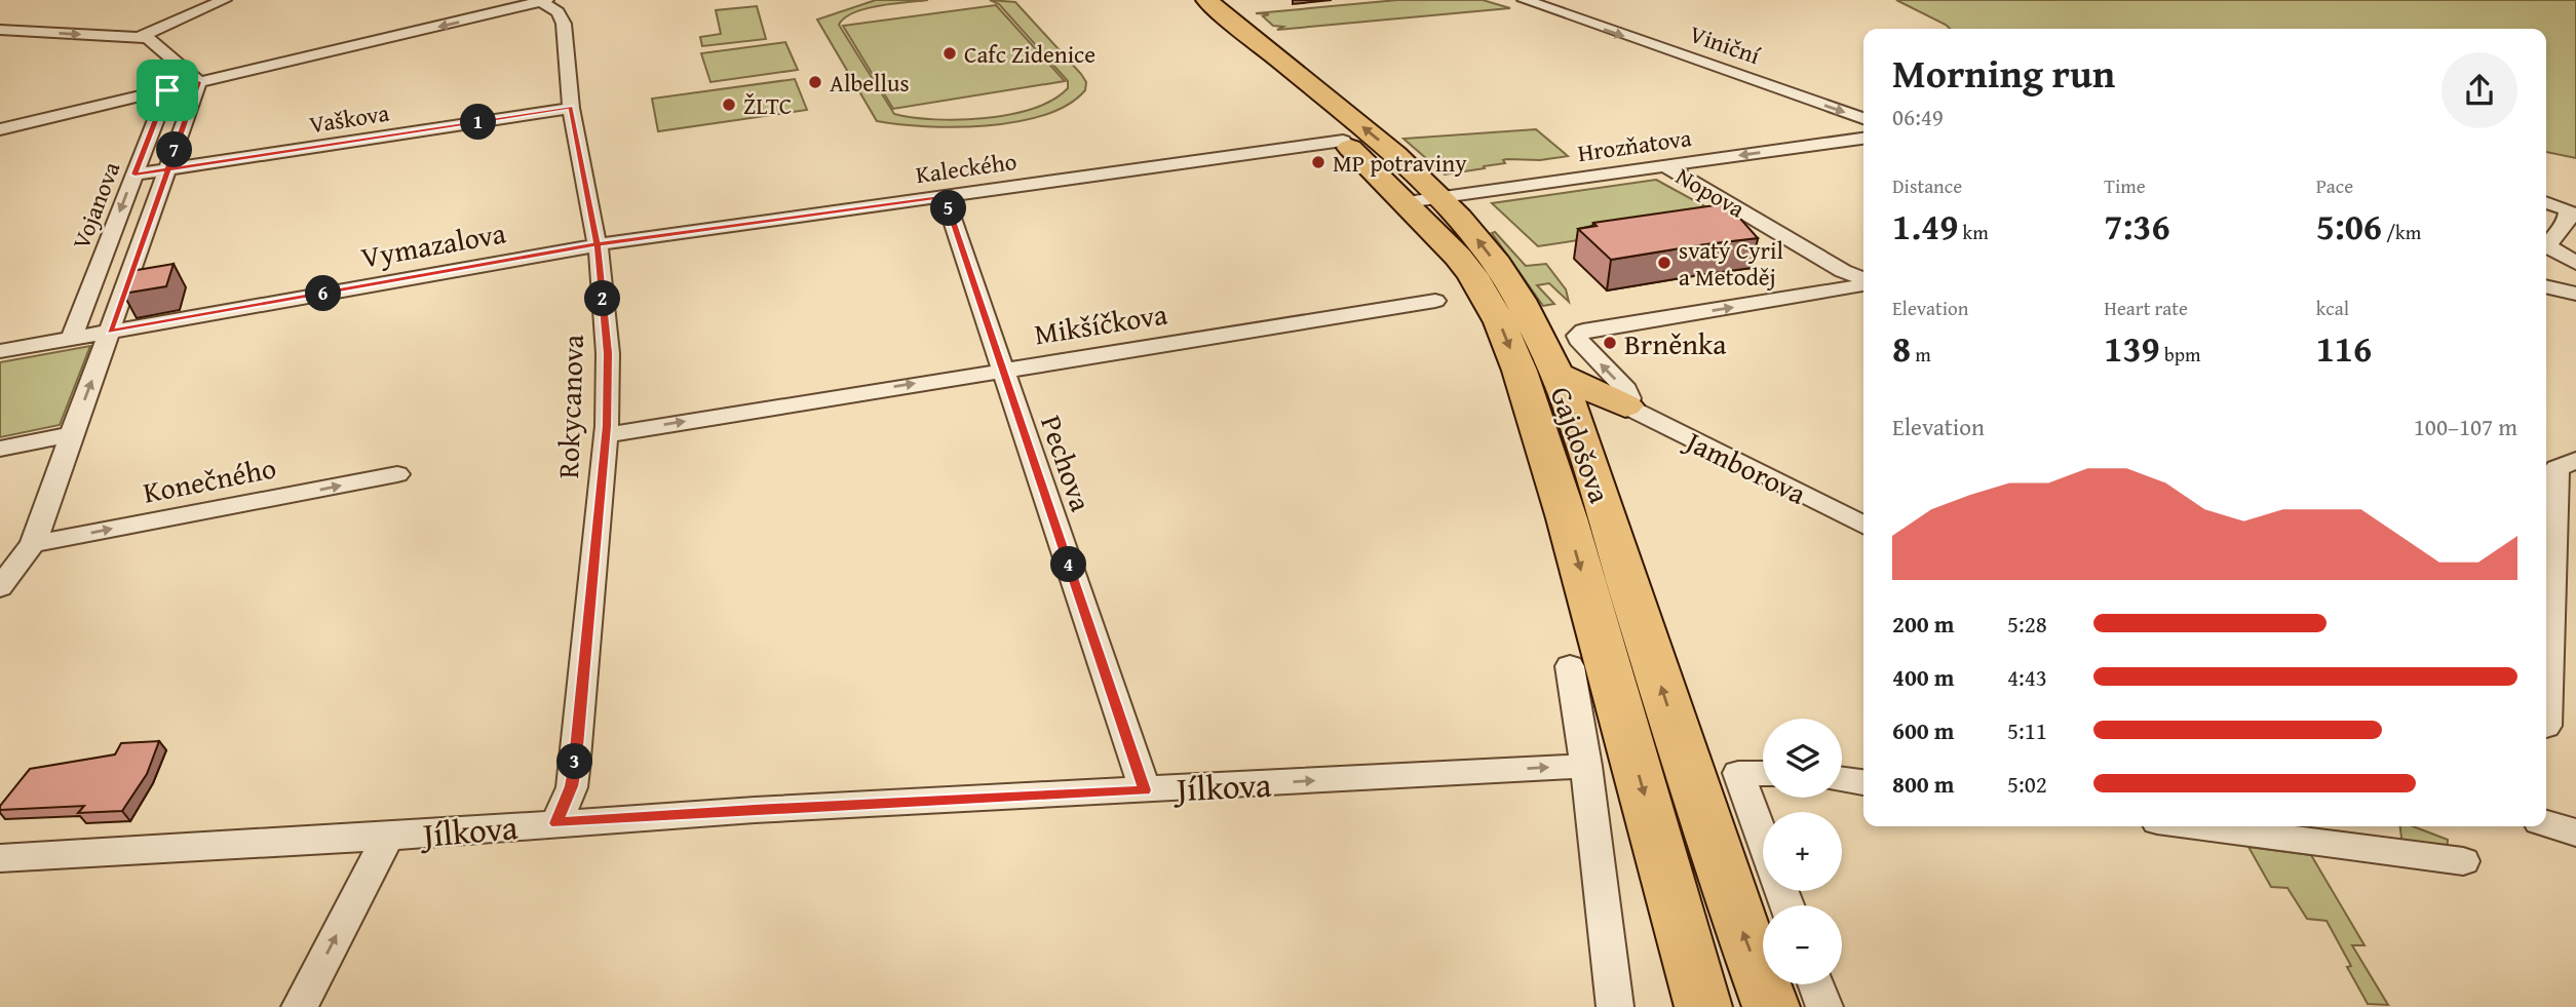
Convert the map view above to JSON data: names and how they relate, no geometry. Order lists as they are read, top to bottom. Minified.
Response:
{"streets":{"main road":["Gajdošova"],"street":["Viniční","Vaškova","Hrozňatova","Kaleckého","Nopova","Vojanova","Vymazalova","Mikšíčkova","Rokycanova","Pechova","Jamborova","Konečného","Jílkova"]},"crossings":[["Vaškova","Vojanova"],["Vaškova","Rokycanova"],["Hrozňatova","Nopova"],["Hrozňatova","Gajdošova"],["Kaleckého","Vymazalova"],["Kaleckého","Rokycanova"],["Kaleckého","Gajdošova"],["Kaleckého","Pechova"],["Vojanova","Vymazalova"],["Vojanova","Konečného"],["Vymazalova","Rokycanova"],["Mikšíčkova","Rokycanova"],["Mikšíčkova","Pechova"],["Rokycanova","Jílkova"],["Pechova","Jílkova"]],"one_way":["Viniční","Mikšíčkova","Konečného"],"places":["Cafc Zidenice","Albellus","ŽLTC","MP potraviny","svatý Cyril a Metoděj","Brněnka"],"page":{"heading":["Morning run","06:49"],"pins":["1","7","5","6","2","4","3"],"stats":[["Distance","1.49 km"],["Time","7:36"],["Pace","5:06 /km"],["Elevation","8 m"],["Heart rate","139 bpm"],["kcal","116"]],"chart":["Elevation","100–107 m"],"list":[{"name":"200 m","note":"5:28"},{"name":"400 m","note":"4:43"},{"name":"600 m","note":"5:11"},{"name":"800 m","note":"5:02"}],"map_buttons":["+","−"]}}
